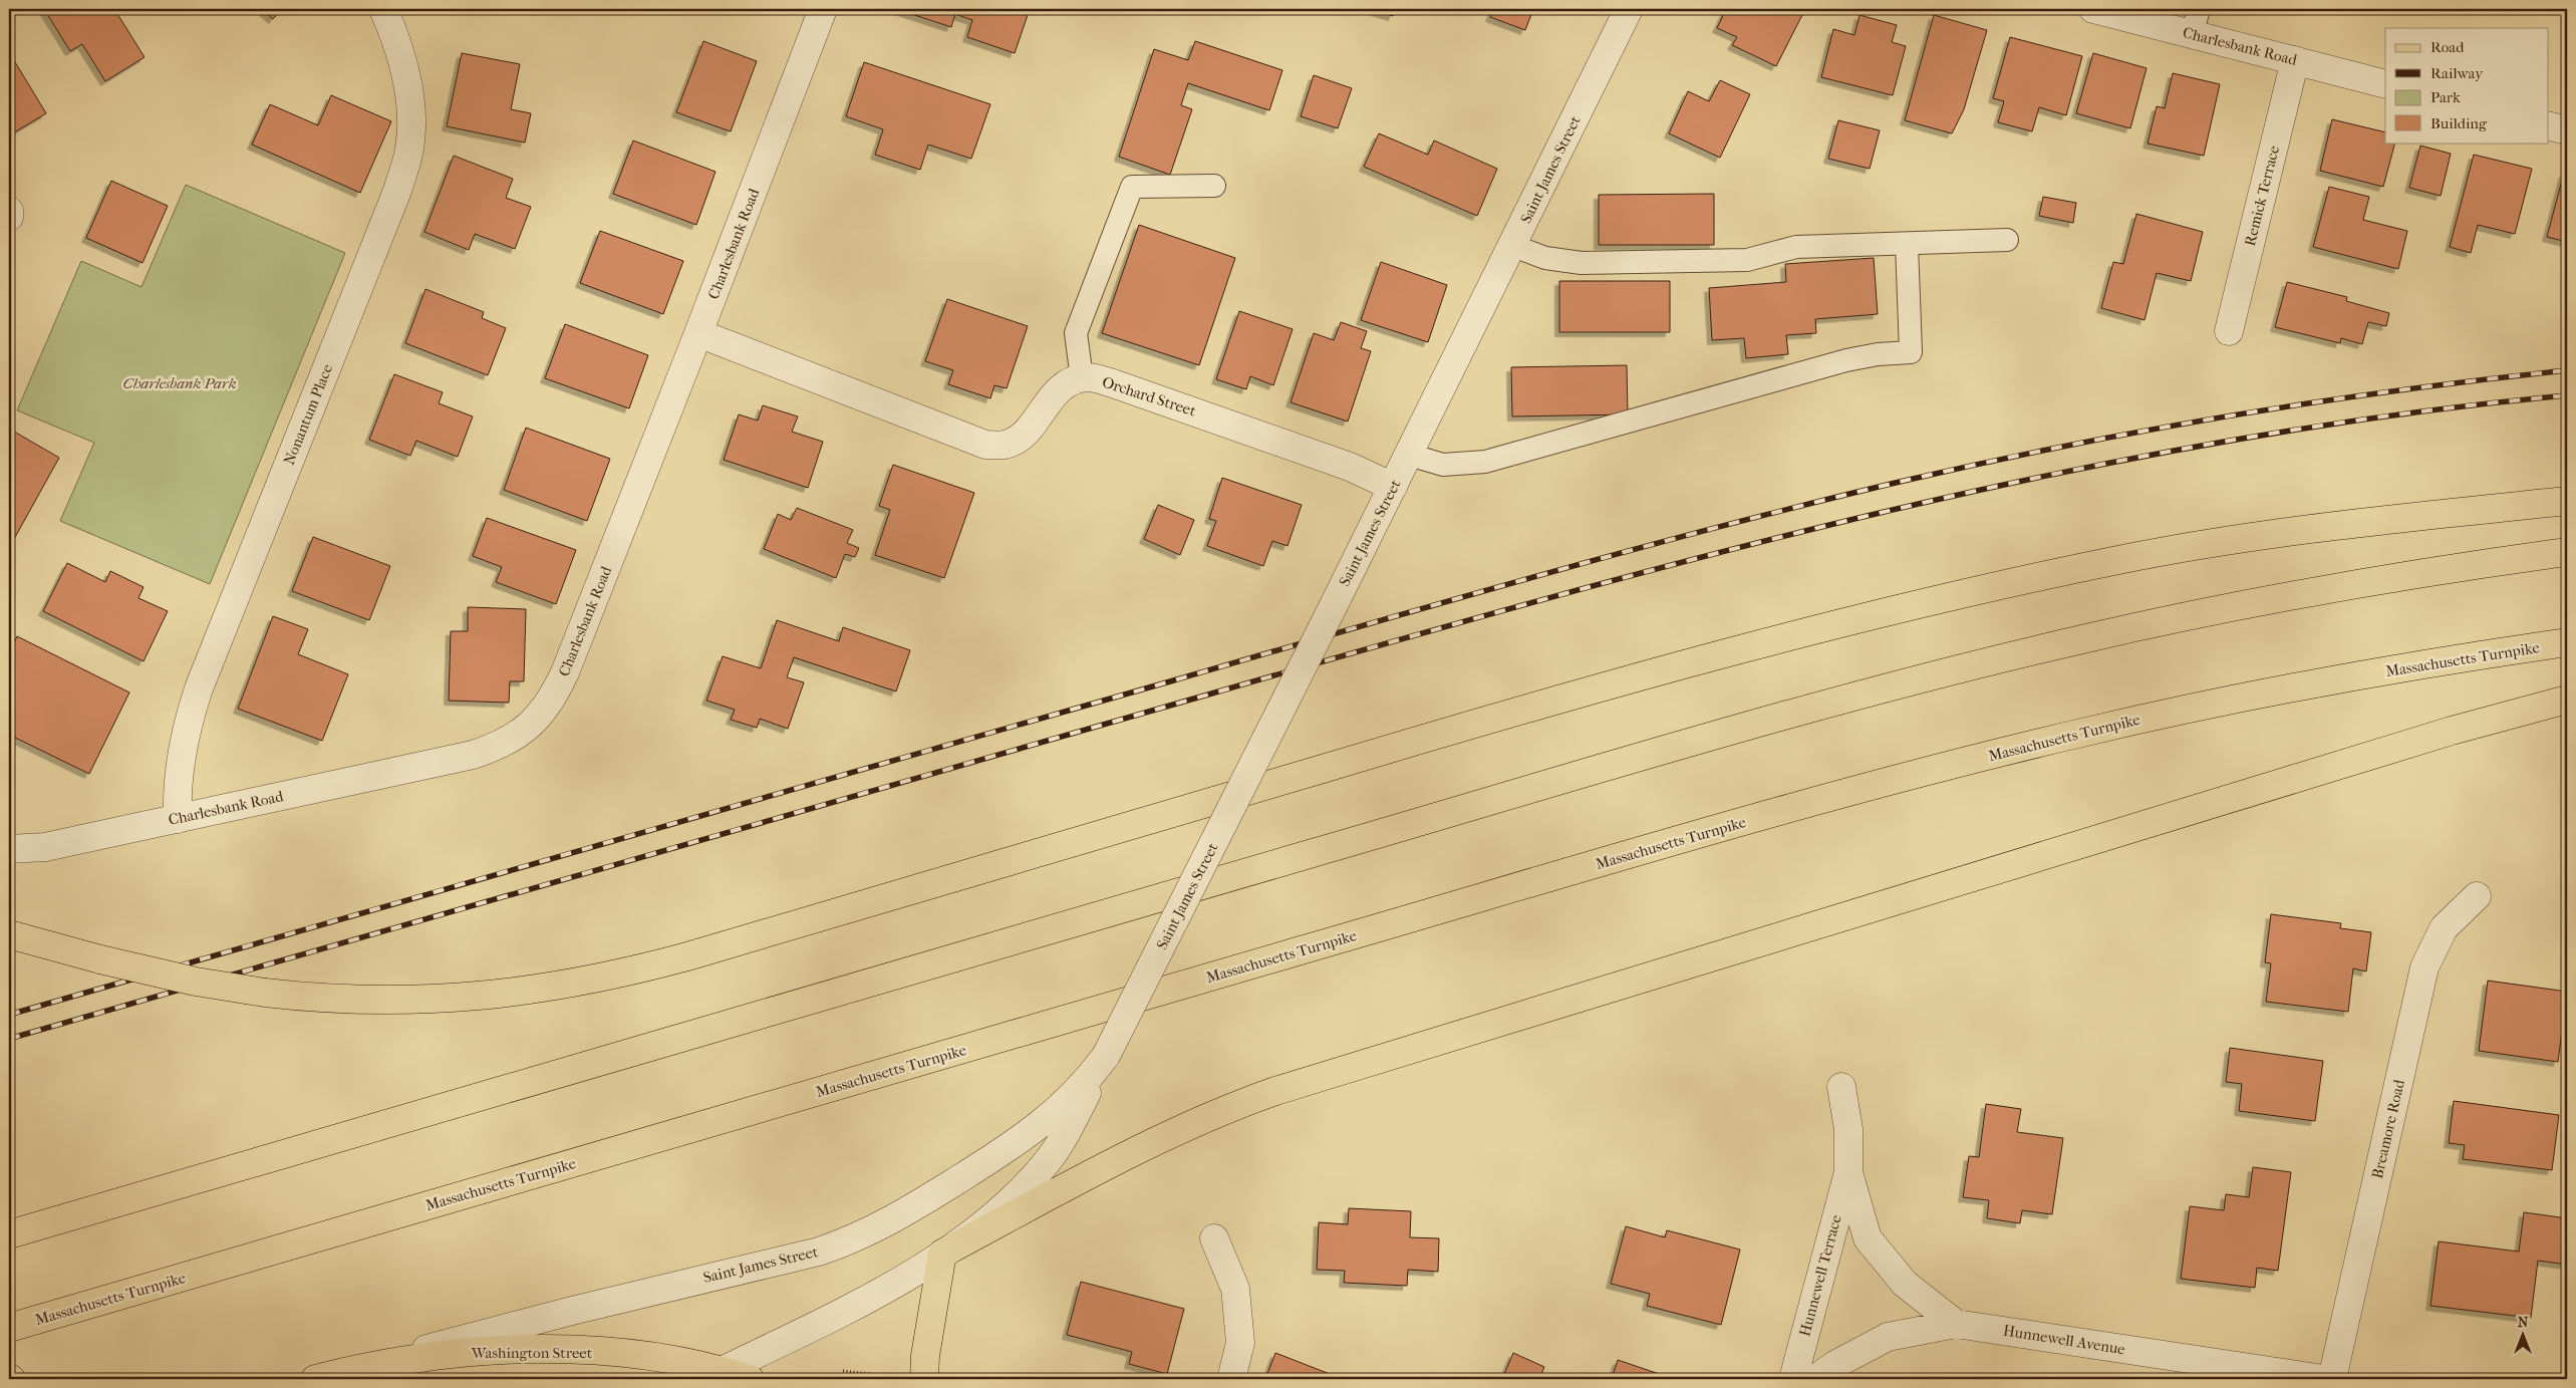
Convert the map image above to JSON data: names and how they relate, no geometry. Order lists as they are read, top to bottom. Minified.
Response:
{"streets":{"main road":["Massachusetts Turnpike","Washington Street"],"street":["Charlesbank Road","Saint James Street","Remick Terrace","Orchard Street","Nonantum Place","Breamore Road","Hunnewell Terrace","Hunnewell Avenue"]},"crossings":[["Charlesbank Road","Remick Terrace"],["Charlesbank Road","Orchard Street"],["Charlesbank Road","Nonantum Place"],["Saint James Street","Orchard Street"],["Saint James Street","Washington Street"],["Hunnewell Terrace","Hunnewell Avenue"]],"parks":["Charlesbank Park"],"legend":["Road","Railway","Park","Building"],"north":"top"}
